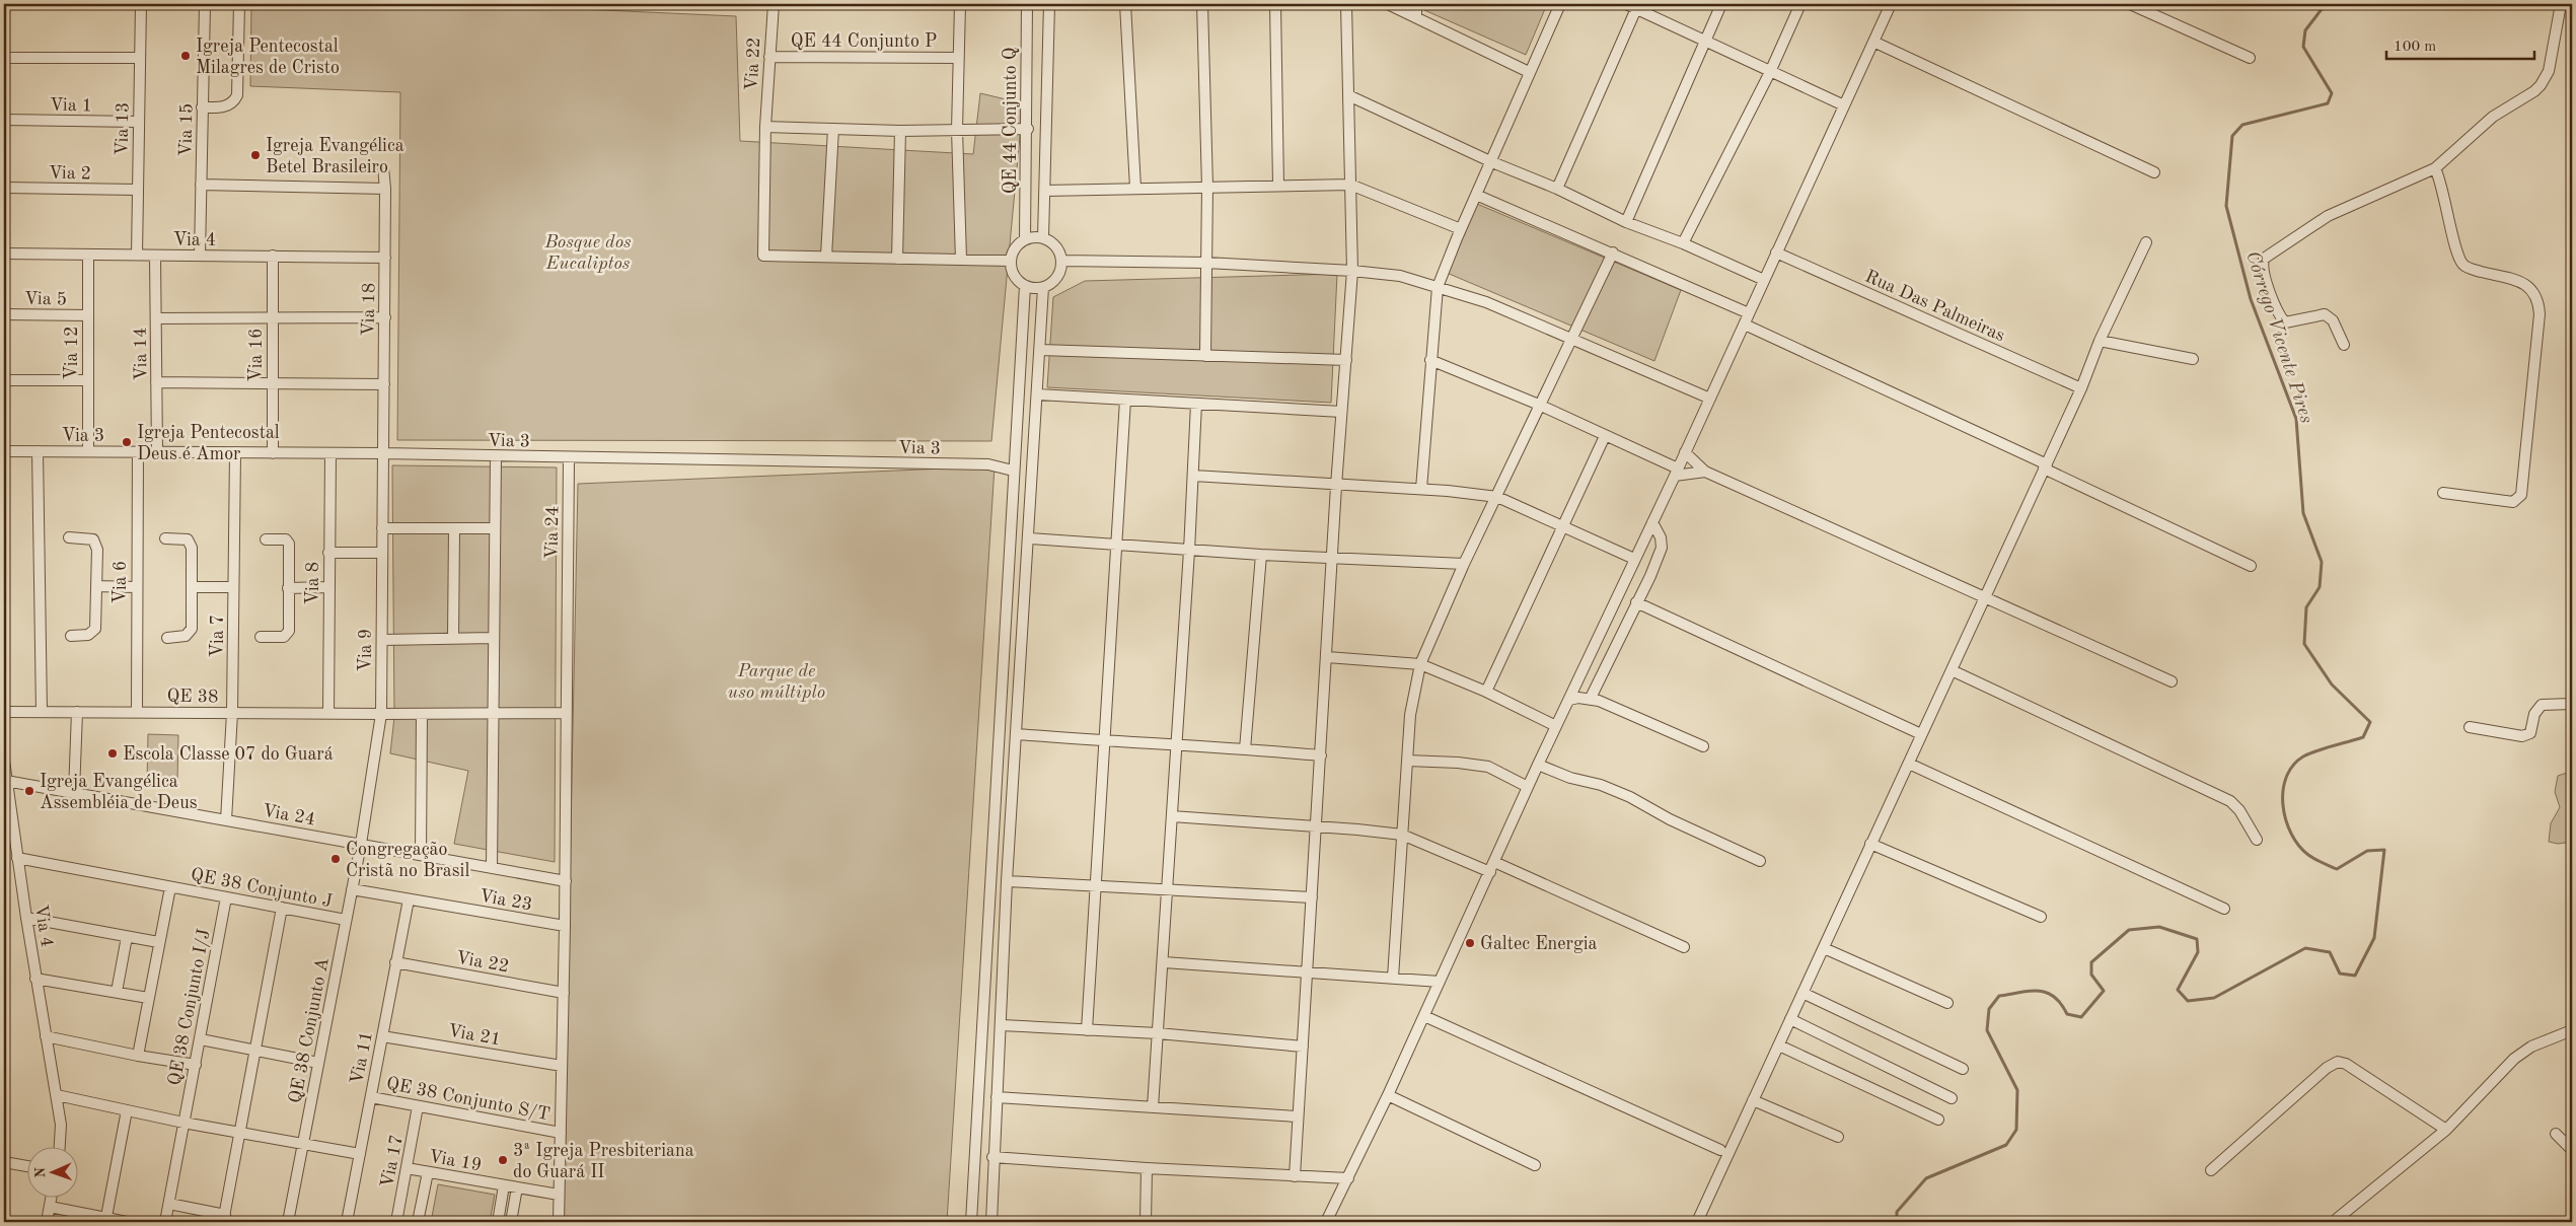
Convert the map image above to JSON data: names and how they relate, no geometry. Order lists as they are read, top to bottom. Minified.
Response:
{"streets":{"street":["QE 44 Conjunto P","Via 22","Via 1","QE 44 Conjunto Q","Via 13","Via 15","Via 2","Via 4","Via 5","Rua Das Palmeiras","Via 18","Via 12","Via 14","Via 16","Via 3","Via 24","Via 6","Via 8","Via 7","Via 9","QE 38","QE 38 Conjunto J","Via 23","QE 38 Conjunto I/J","QE 38 Conjunto A","Via 21","Via 11","QE 38 Conjunto S/T","Via 19","Via 17"]},"crossings":[["QE 44 Conjunto P","Via 22"],["Via 22","Via 24"],["Via 22","Via 11"],["Via 1","Via 13"],["Via 13","Via 2"],["Via 13","Via 4"],["Via 15","Via 4"],["Via 4","Via 18"],["Via 4","Via 12"],["Via 4","Via 14"],["Via 4","Via 16"],["Via 4","Via 24"],["Via 4","QE 38 Conjunto J"],["Via 5","Via 12"],["Via 18","Via 3"],["Via 18","Via 9"],["Via 12","Via 3"],["Via 14","Via 3"],["Via 16","Via 3"],["Via 3","Via 24"],["Via 3","Via 6"],["Via 3","Via 8"],["Via 3","Via 7"],["Via 3","Via 9"],["Via 24","Via 7"],["Via 24","Via 9"],["Via 24","QE 38"],["Via 24","Via 23"],["Via 24","QE 38 Conjunto A"],["Via 24","Via 21"],["Via 24","QE 38 Conjunto S/T"],["Via 24","Via 19"],["Via 6","QE 38"],["Via 8","QE 38"],["Via 7","QE 38"],["Via 9","QE 38"],["Via 9","QE 38 Conjunto A"],["QE 38 Conjunto J","QE 38 Conjunto I/J"],["QE 38 Conjunto J","QE 38 Conjunto A"],["Via 23","QE 38 Conjunto A"],["Via 23","Via 11"],["Via 21","Via 11"],["Via 11","QE 38 Conjunto S/T"],["QE 38 Conjunto S/T","Via 17"],["Via 19","Via 17"]],"water":["Córrego Vicente Pires"],"parks":["Bosque dos Eucaliptos","Parque de uso múltiplo"],"places":["Igreja Pentecostal Milagres de Cristo","Igreja Evangélica Betel Brasileiro","Igreja Pentecostal Deus é Amor","Escola Classe 07 do Guará","Igreja Evangélica Assembléia de Deus","Congregação Cristã no Brasil","Galtec Energia","3ª Igreja Presbiteriana do Guará II"],"scale_bar":"100 m","north":"left"}
